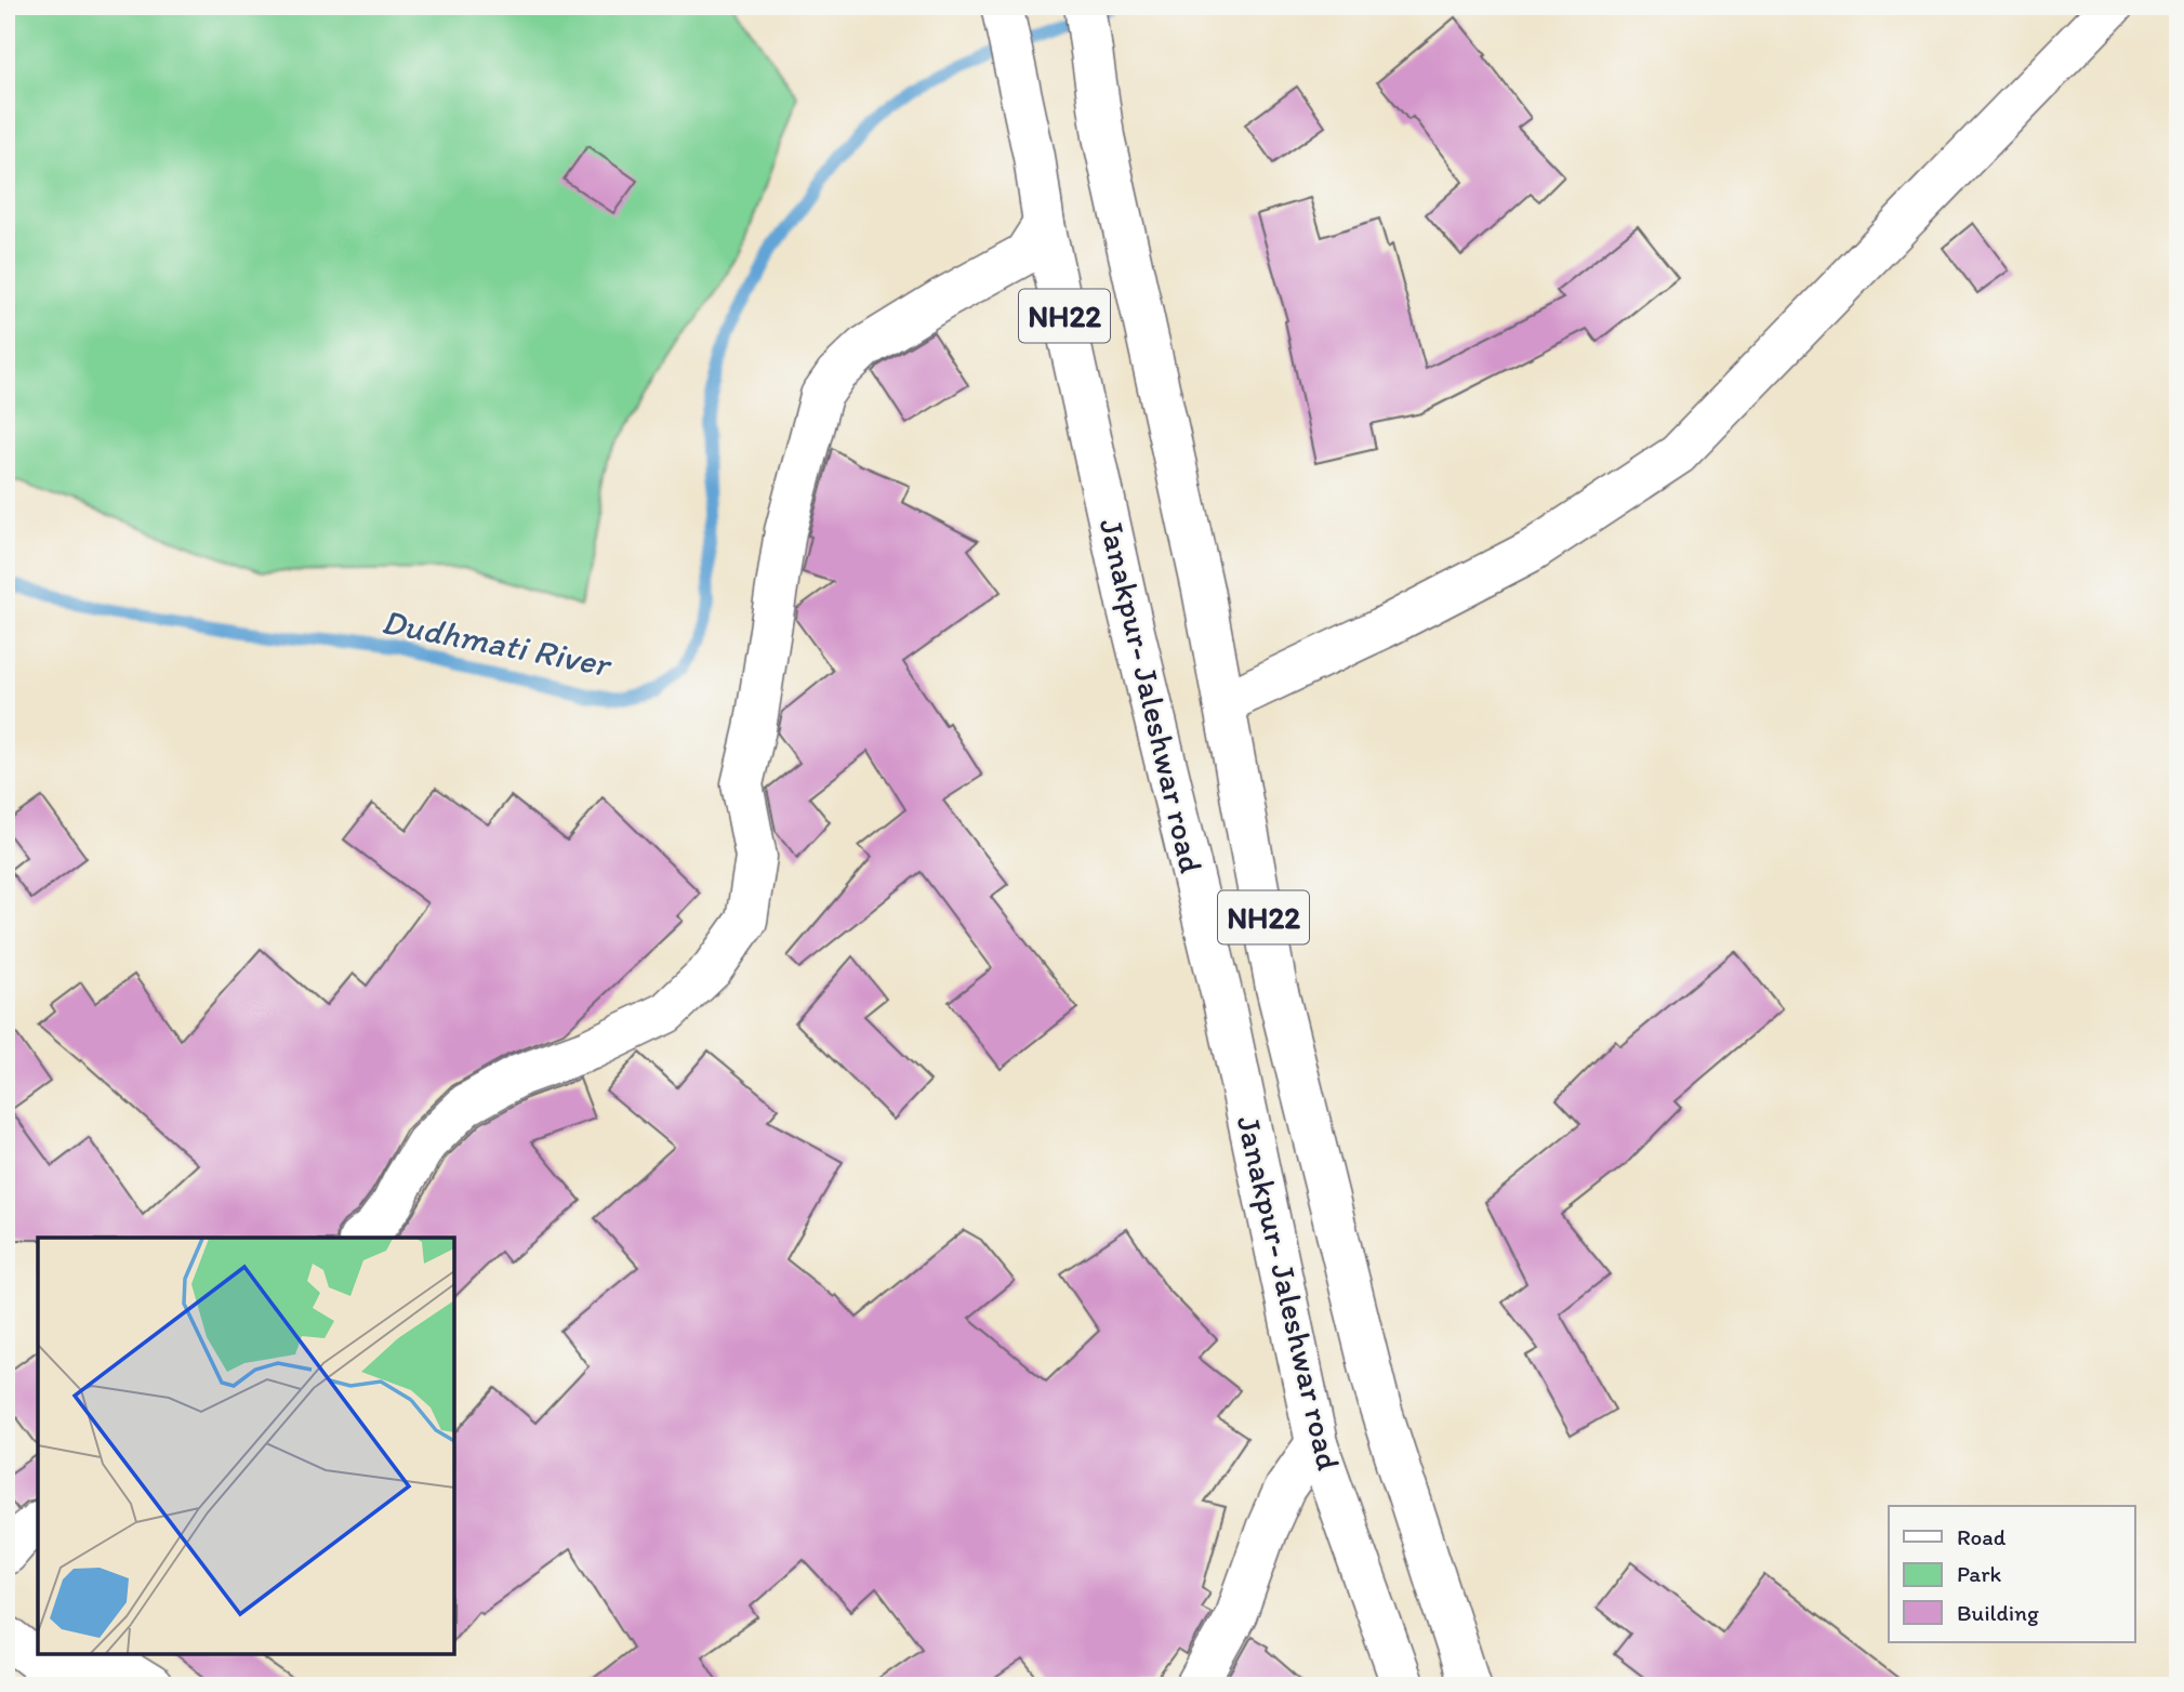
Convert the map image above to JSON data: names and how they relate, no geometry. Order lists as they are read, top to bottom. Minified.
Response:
{"streets":{"main road":["NH22","Janakpur- Jaleshwar road"]},"water":["Dudhmati River"],"legend":["Road","Park","Building"]}
